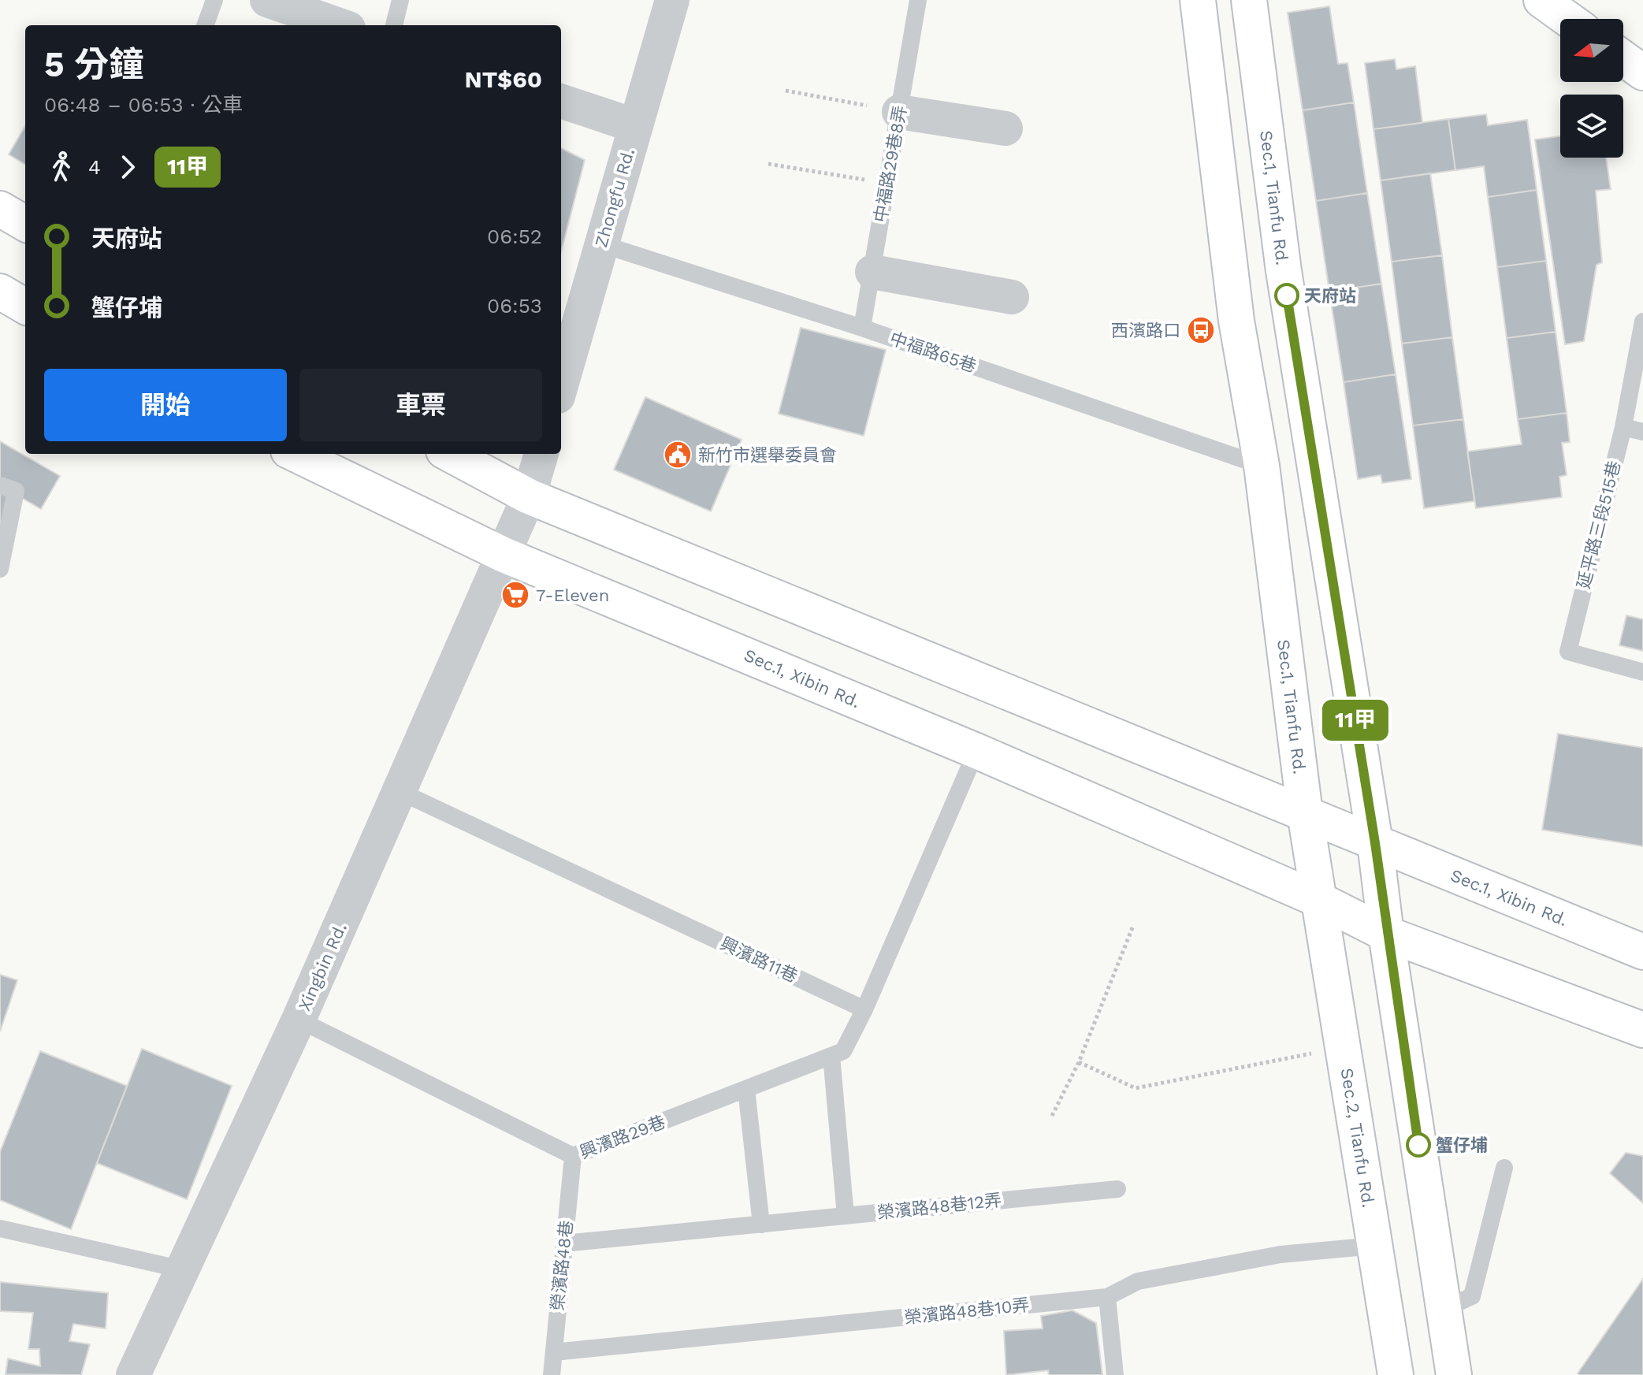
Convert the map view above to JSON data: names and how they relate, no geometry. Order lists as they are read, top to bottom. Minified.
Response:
{"streets":{"street":["Zhongfu Rd.","Sec.1, Tianfu Rd.","Sec.1, Xibin Rd.","Xingbin Rd.","Sec.2, Tianfu Rd."],"lane":["中福路29巷8弄","中福路65巷","延平路三段515巷","興濱路11巷","興濱路29巷","榮濱路48巷12弄","榮濱路48巷","榮濱路48巷10弄"]},"crossings":[["中福路29巷8弄","中福路65巷"],["Zhongfu Rd.","中福路65巷"],["Sec.1, Tianfu Rd.","中福路65巷"],["Sec.1, Tianfu Rd.","Sec.1, Xibin Rd."],["Sec.1, Tianfu Rd.","Sec.2, Tianfu Rd."],["Sec.1, Xibin Rd.","Xingbin Rd."],["Sec.1, Xibin Rd.","Sec.2, Tianfu Rd."],["興濱路11巷","Xingbin Rd."],["興濱路11巷","興濱路29巷"],["Xingbin Rd.","興濱路29巷"],["興濱路29巷","榮濱路48巷"],["Sec.2, Tianfu Rd.","榮濱路48巷10弄"],["榮濱路48巷12弄","榮濱路48巷"],["榮濱路48巷","榮濱路48巷10弄"]],"places":{"other":["天府站","蟹仔埔"],"bus stop":["西濱路口"],"public building":["新竹市選舉委員會"],"supermarket":["7-Eleven"]},"lines":["bus line 11甲"],"north":"left","page":{"on_map":"11甲","heading":["5 分鐘","06:48 – 06:53 · 公車","NT$60"],"legs":["4","11甲"],"list":[{"name":"天府站","value":"06:52"},{"name":"蟹仔埔","value":"06:53"}],"buttons":["開始","車票"]}}
